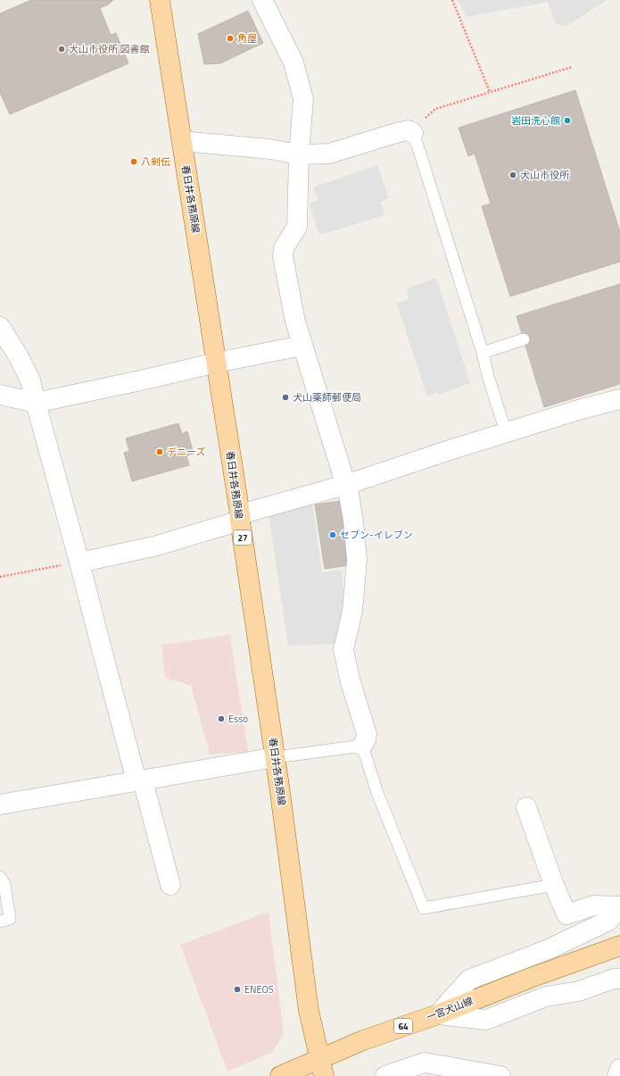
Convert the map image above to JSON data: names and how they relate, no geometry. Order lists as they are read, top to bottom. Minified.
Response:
{"streets":{"main road":["春日井各務原線","27","一宮犬山線","64"]},"crossings":[["春日井各務原線","一宮犬山線"]],"places":["角屋","犬山市役所 図書館","岩田洗心館","八剣伝","犬山市役所","犬山薬師郵便局","デニーズ","セブン-イレブン","Esso","ENEOS"]}
